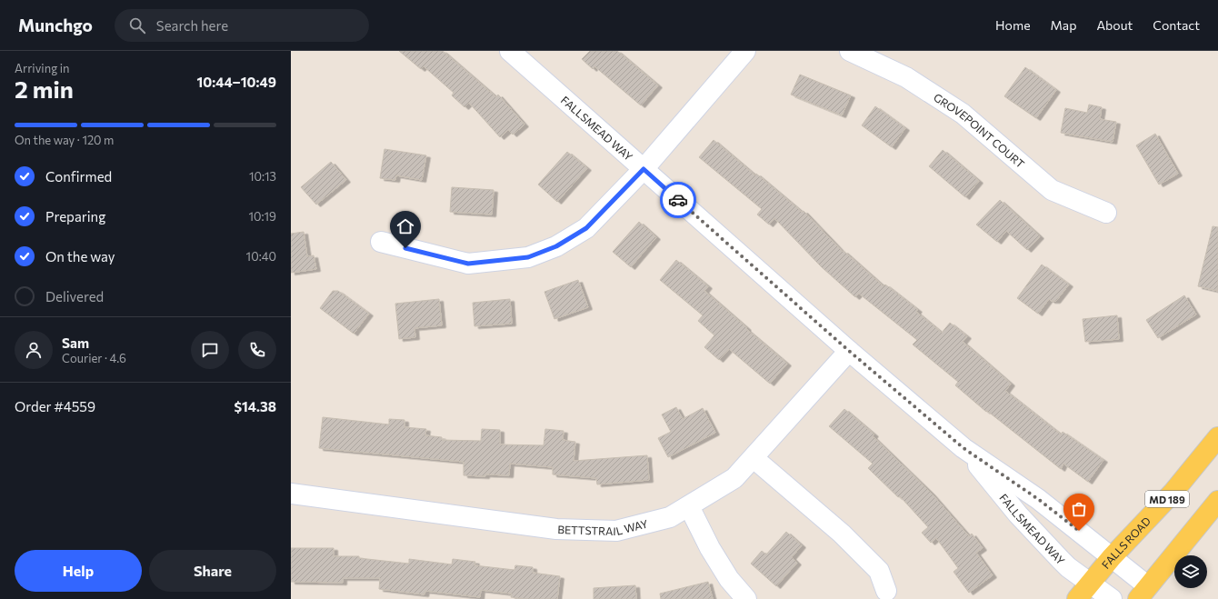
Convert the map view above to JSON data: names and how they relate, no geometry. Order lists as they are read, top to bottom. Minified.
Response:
{"streets":{"main road":["MD 189","FALLS ROAD"],"street":["FALLSMEAD WAY","GROVEPOINT COURT","BETTSTRAIL WAY"]},"crossings":[["FALLSMEAD WAY","BETTSTRAIL WAY"],["FALLSMEAD WAY","FALLS ROAD"]],"page":{"header":"Munchgo","search":"Search here","nav":["Home","Map","About","Contact"],"heading":["2 min","Arriving in","10:44–10:49"],"panel":["Sam","Courier · 4.6","Order #4559","$14.38"],"bar":"On the way · 120 m","list":[["Confirmed","10:13"],["Preparing","10:19"],["On the way","10:40"],"Delivered"],"buttons":["Help","Share"]}}
